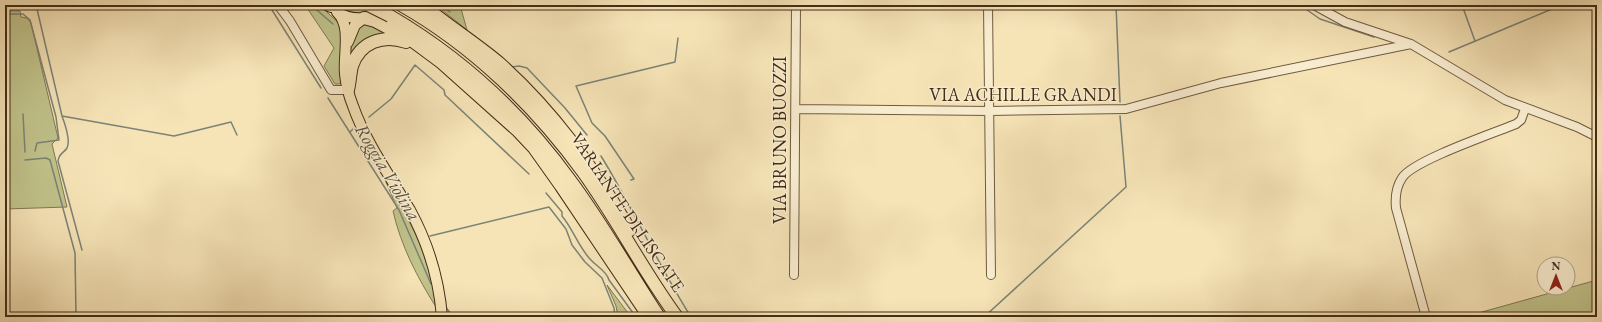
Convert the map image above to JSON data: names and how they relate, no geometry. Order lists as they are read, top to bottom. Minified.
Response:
{"streets":{"highway":["VARIANTE DI LISCATE"],"street":["VIA ACHILLE GRANDI","VIA BRUNO BUOZZI"]},"crossings":[["VIA ACHILLE GRANDI","VIA BRUNO BUOZZI"]],"water":["Roggia Violina"],"north":"top"}
